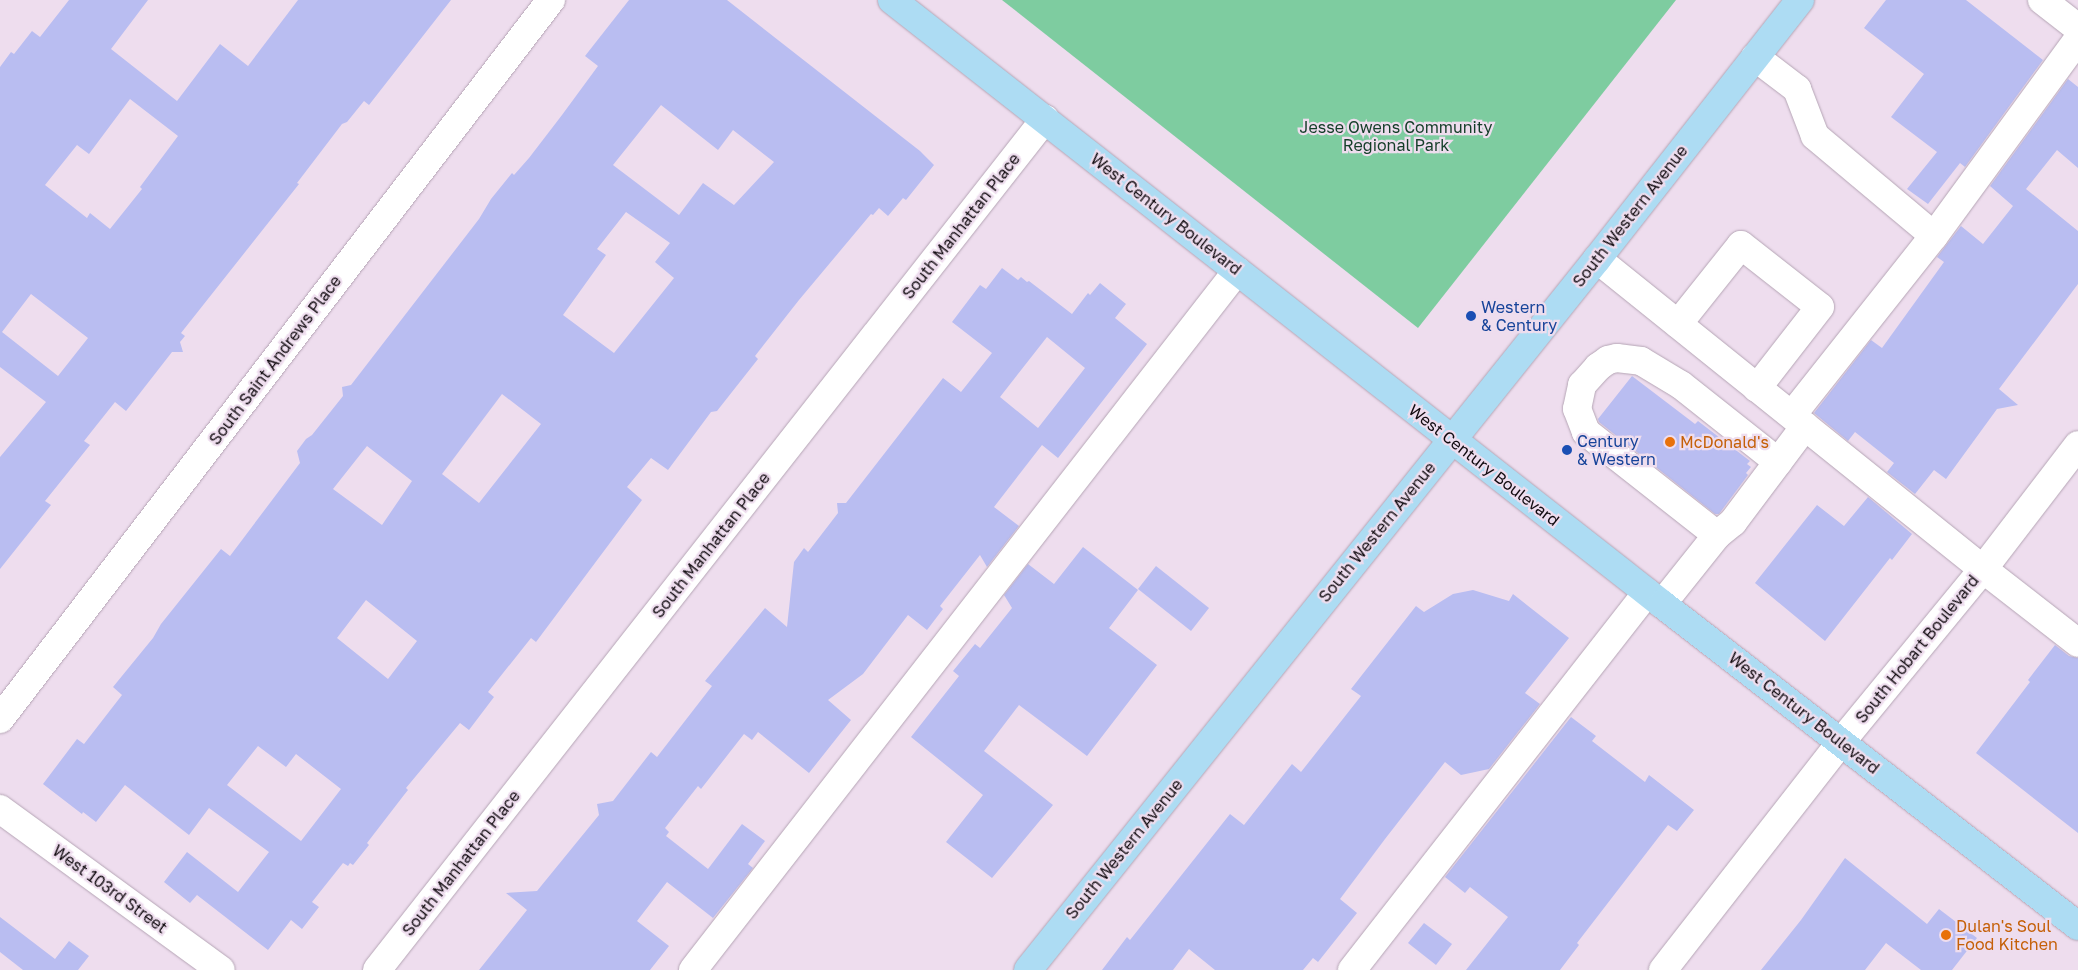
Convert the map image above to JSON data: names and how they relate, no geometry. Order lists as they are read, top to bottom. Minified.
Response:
{"streets":{"main road":["West Century Boulevard","South Western Avenue"],"street":["South Manhattan Place","South Saint Andrews Place","South Hobart Boulevard","West 103rd Street"]},"crossings":[["West Century Boulevard","South Western Avenue"],["West Century Boulevard","South Manhattan Place"],["West Century Boulevard","South Hobart Boulevard"]],"parks":["Jesse Owens Community Regional Park"],"places":["Western & Century","McDonald's","Century & Western","Dulan's Soul Food Kitchen"]}
